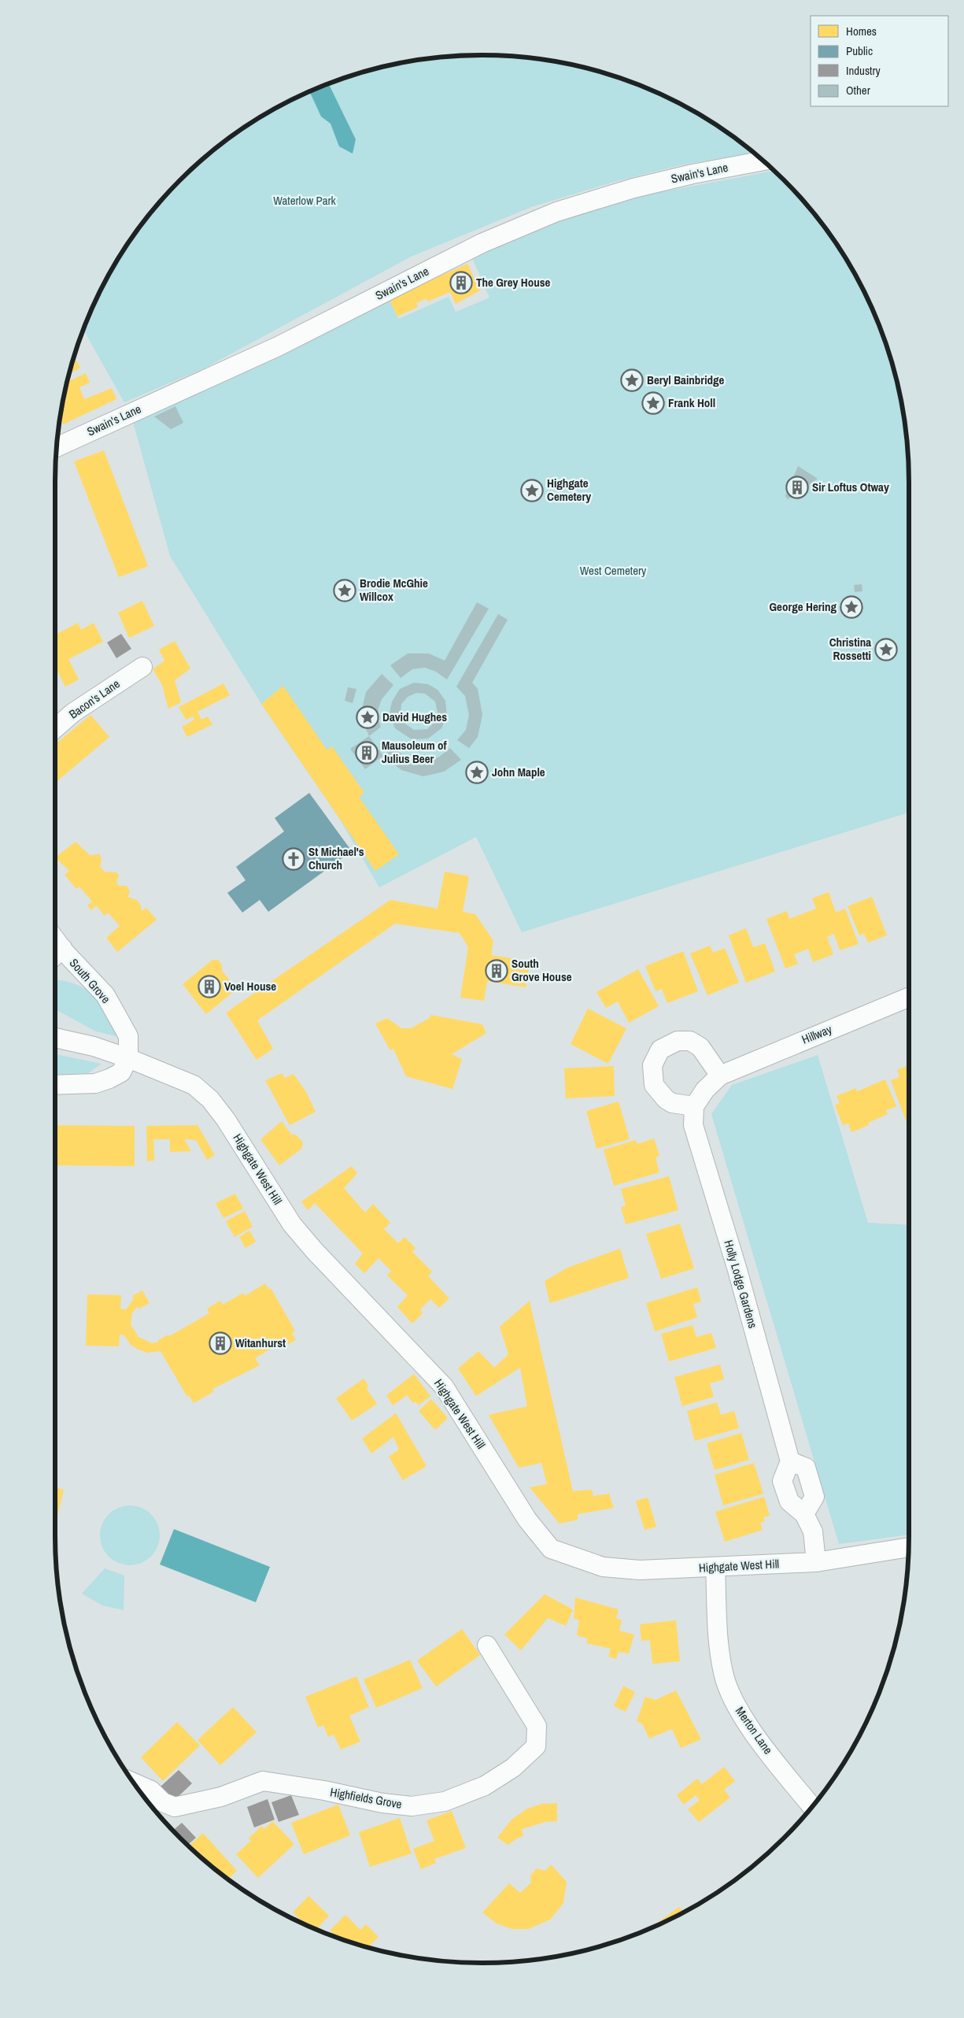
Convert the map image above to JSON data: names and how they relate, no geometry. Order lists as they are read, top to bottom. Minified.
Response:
{"streets":{"street":["Swain's Lane","Bacon's Lane","South Grove","Hillway","Highgate West Hill","Holly Lodge Gardens","Merton Lane","Highfields Grove"]},"crossings":[["South Grove","Highgate West Hill"],["Hillway","Holly Lodge Gardens"],["Highgate West Hill","Merton Lane"]],"parks":["Waterlow Park","West Cemetery"],"places":{"building":["The Grey House","Sir Loftus Otway","Mausoleum of Julius Beer","South Grove House","Voel House","Witanhurst"],"place":["Beryl Bainbridge","Frank Holl","Highgate Cemetery","Brodie McGhie Willcox","George Hering","Christina Rossetti","David Hughes","John Maple"],"church":["St Michael's Church"]},"legend":["Homes","Public","Industry","Other"]}
